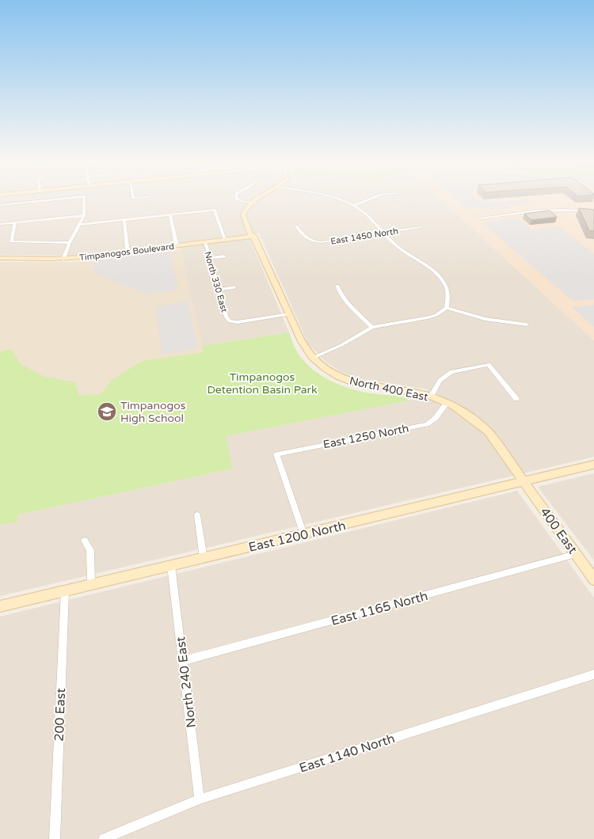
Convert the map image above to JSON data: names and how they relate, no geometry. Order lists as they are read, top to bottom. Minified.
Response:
{"streets":{"street":["East 1450 North","Timpanogos Boulevard","North 330 East","North 400 East","East 1250 North","400 East","East 1200 North","East 1165 North","North 240 East","200 East","East 1140 North"]},"crossings":[["Timpanogos Boulevard","North 330 East"],["Timpanogos Boulevard","North 400 East"],["North 330 East","North 400 East"],["North 400 East","East 1250 North"],["North 400 East","400 East"],["North 400 East","East 1200 North"],["East 1250 North","East 1200 North"],["400 East","East 1200 North"],["400 East","East 1165 North"],["East 1200 North","North 240 East"],["East 1200 North","200 East"],["East 1165 North","North 240 East"],["North 240 East","East 1140 North"]],"parks":["Timpanogos Detention Basin Park"],"places":{"school or university":["Timpanogos High School"]}}
